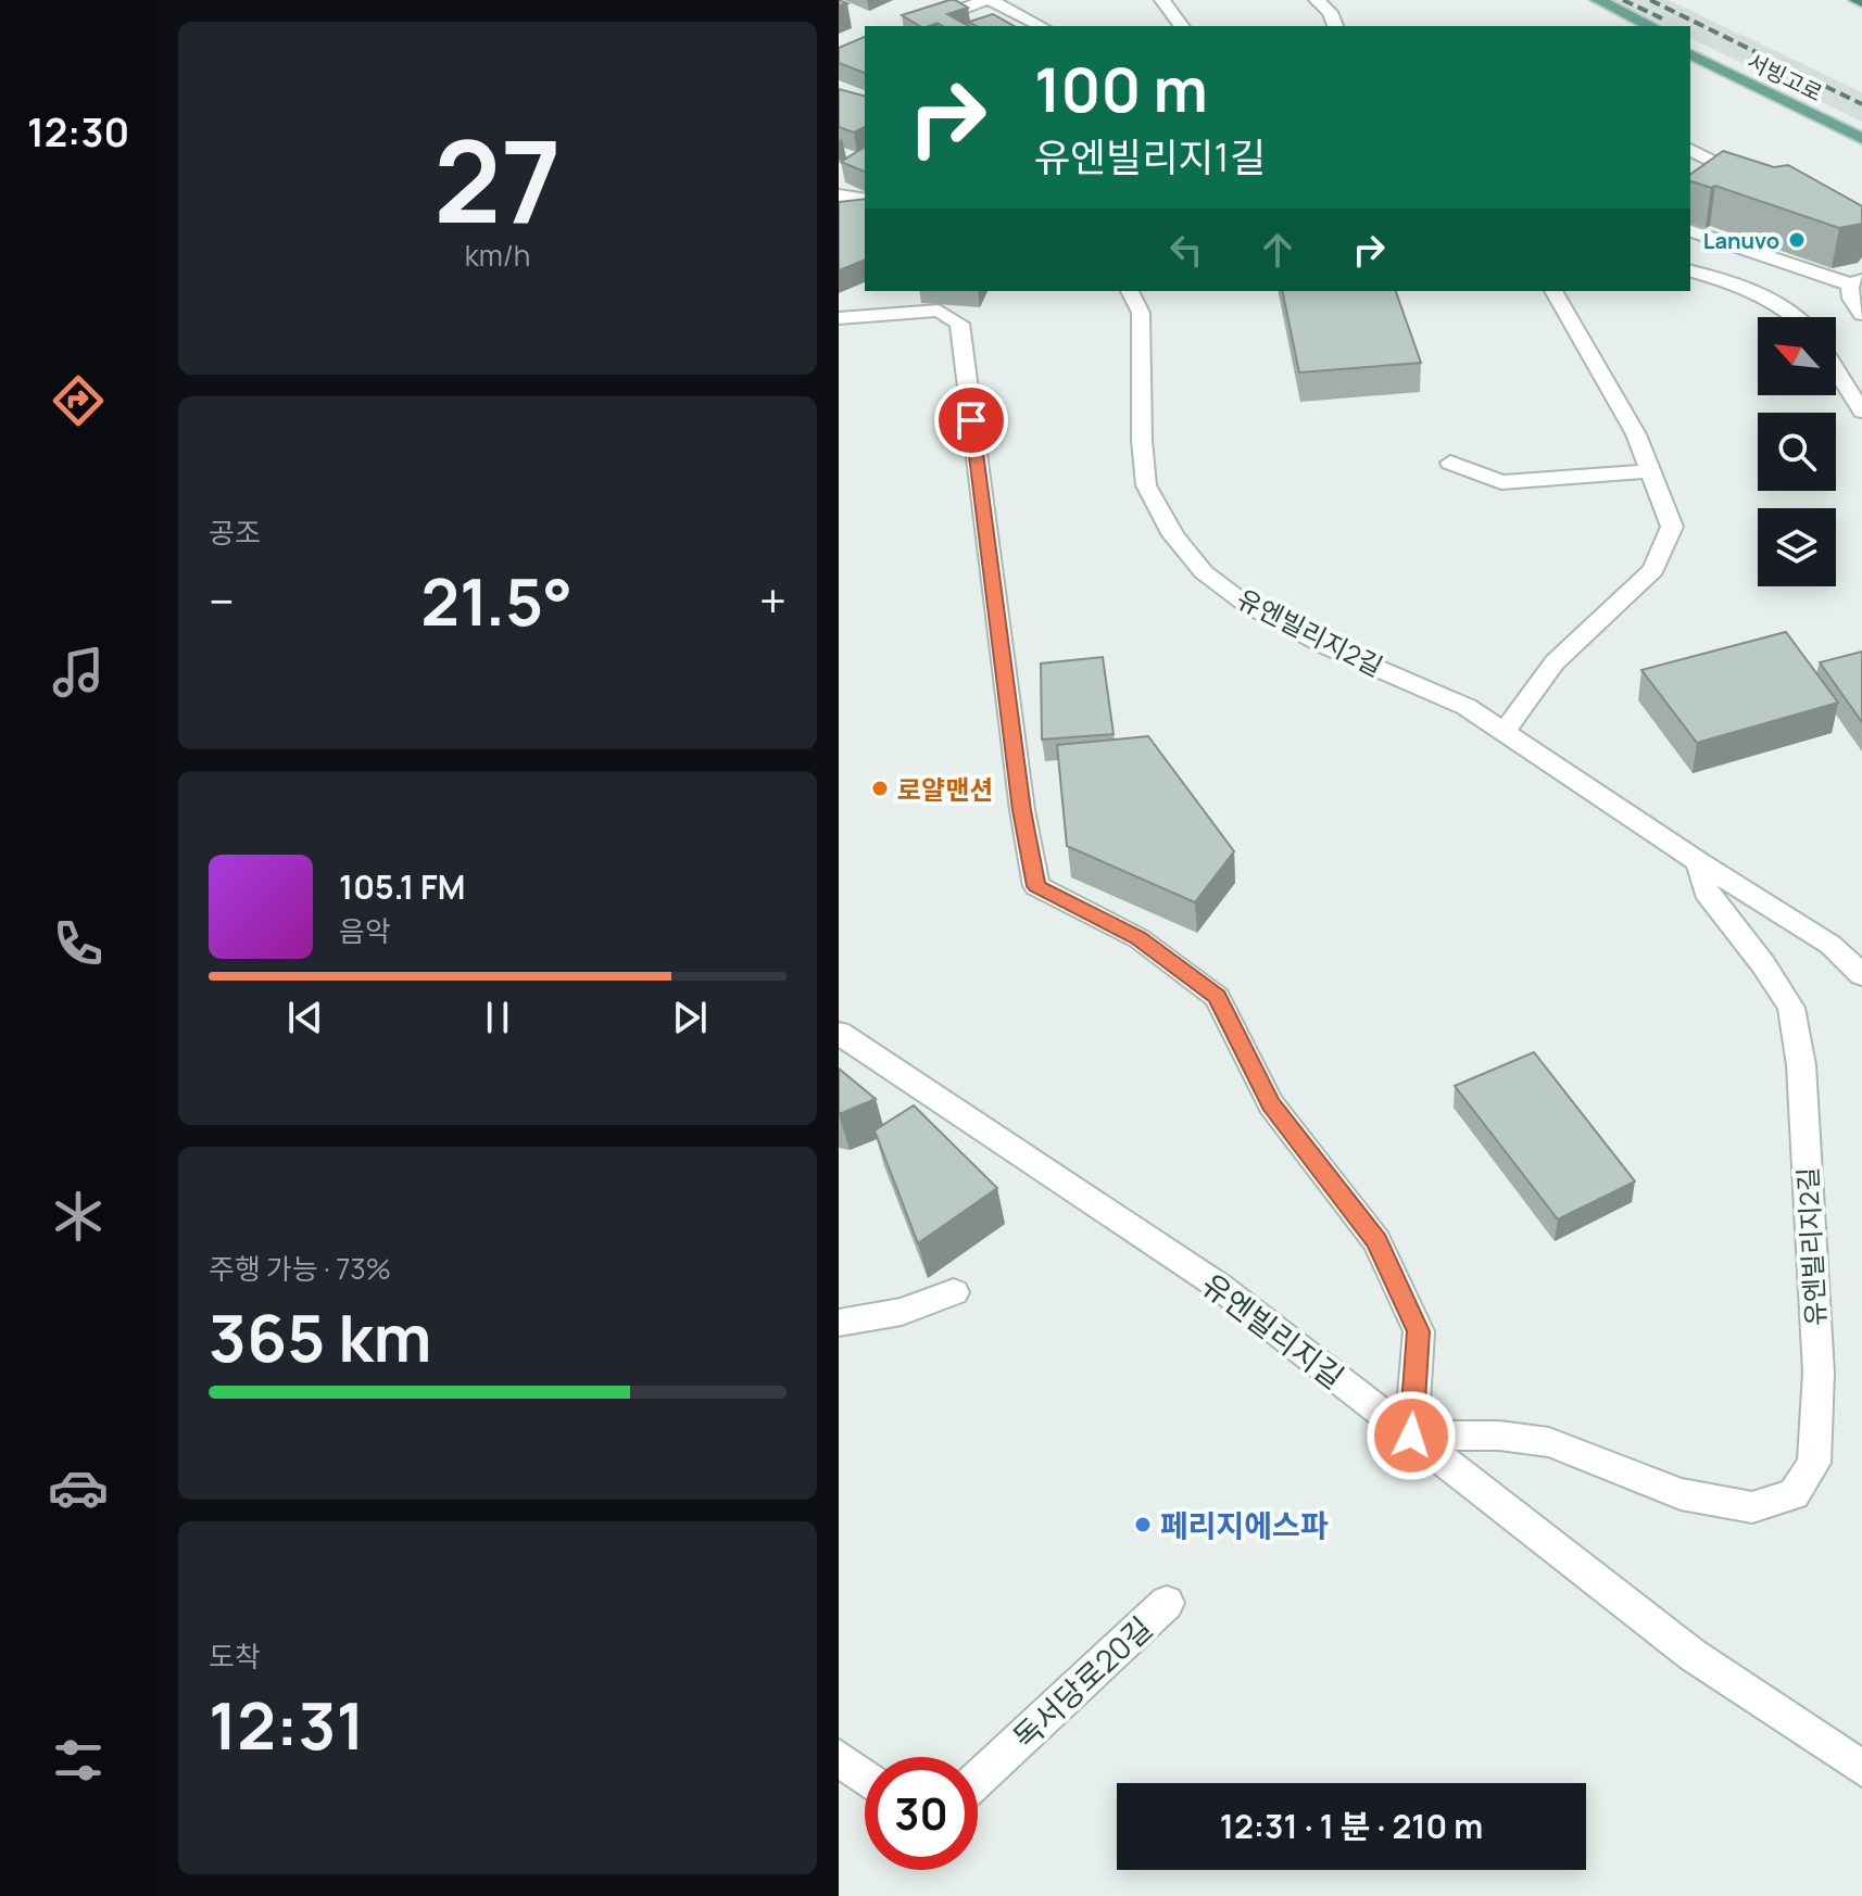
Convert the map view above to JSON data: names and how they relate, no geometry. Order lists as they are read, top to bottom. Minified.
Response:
{"streets":{"main road":["서빙고로"],"street":["유엔빌리지2길","유엔빌리지길","독서당로20길"]},"crossings":[["유엔빌리지2길","유엔빌리지길"]],"places":["Lanuvo","로얄맨션","페리지에스파"],"north":"top left","page":{"tabs":"12:30","tile":[["27","km/h"],"공조",["주행 가능 · 73%","365 km"],["도착","12:31"]],"turn":["100 m","유엔빌리지1길"],"heat":["−","21.5°","+"],"song":["105.1 FM","음악"],"limit":"30","trip":"12:31 · 1 분 · 210 m"}}
